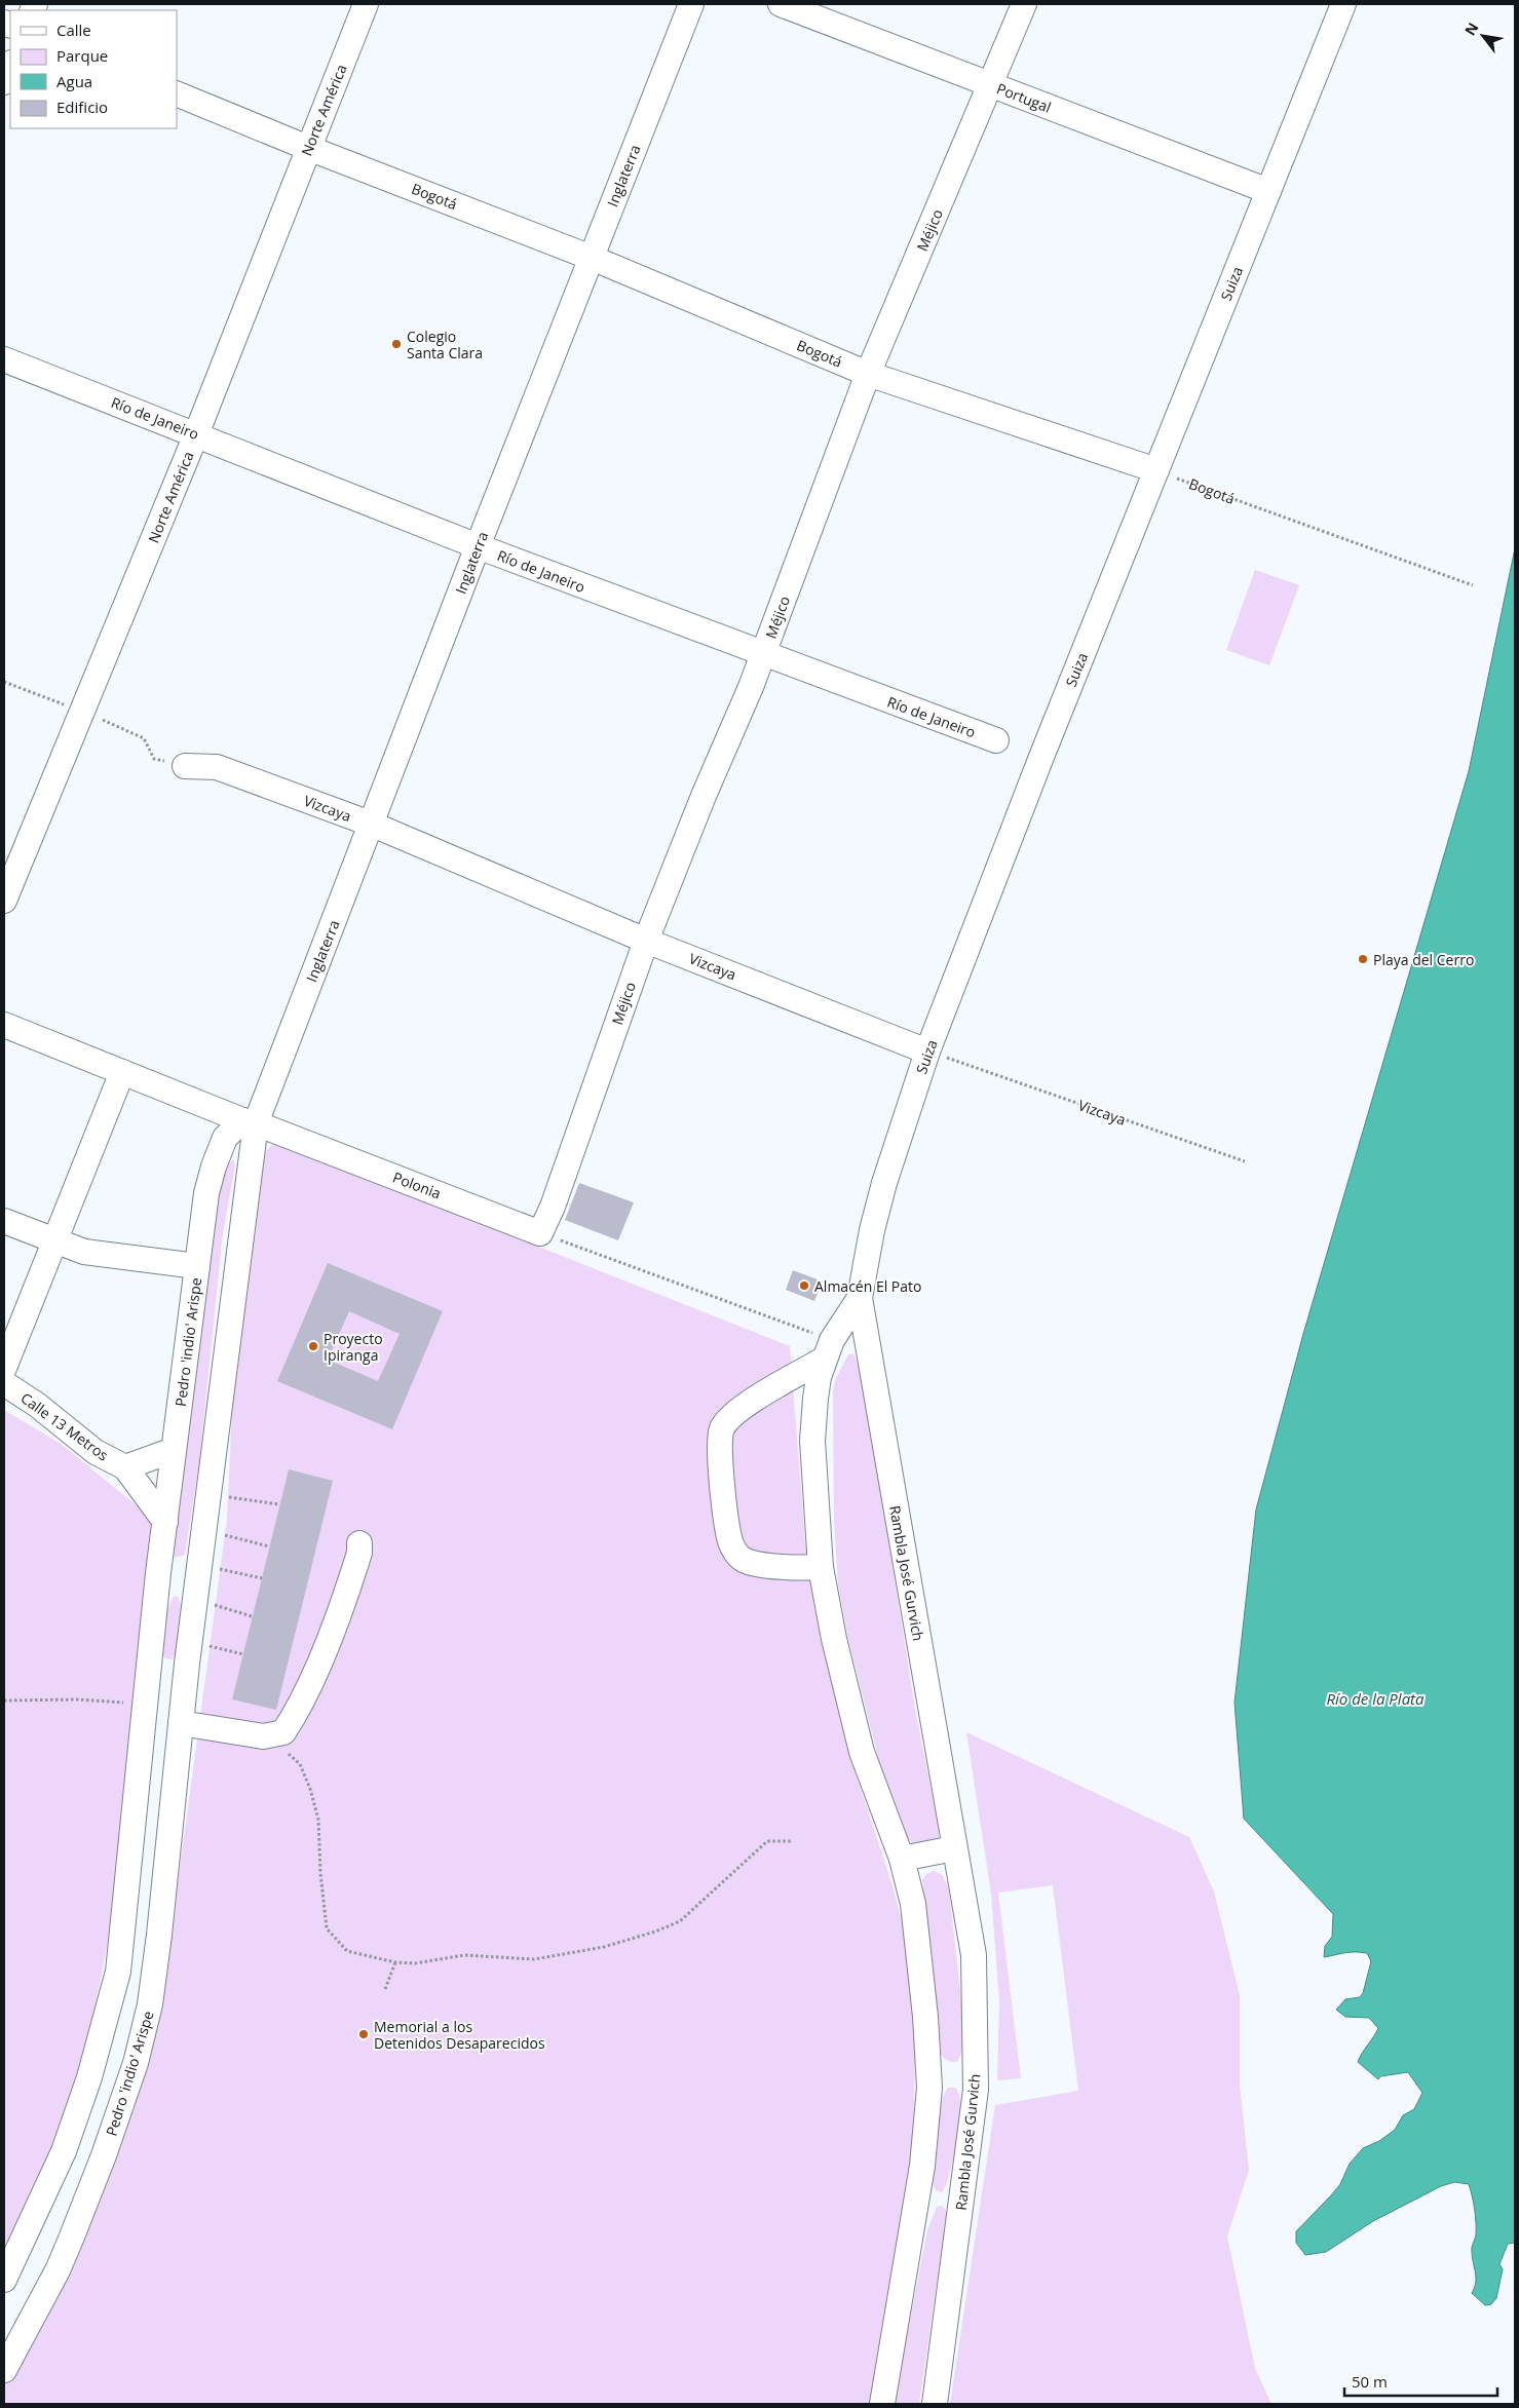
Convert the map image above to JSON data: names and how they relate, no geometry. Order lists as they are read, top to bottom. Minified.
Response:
{"streets":{"street":["Portugal","Norte América","Inglaterra","Bogotá","Méjico","Suiza","Río de Janeiro","Vizcaya","Polonia","Pedro 'indio' Arispe","Calle 13 Metros","Rambla José Gurvich"]},"crossings":[["Portugal","Méjico"],["Portugal","Suiza"],["Norte América","Bogotá"],["Norte América","Río de Janeiro"],["Inglaterra","Bogotá"],["Inglaterra","Río de Janeiro"],["Inglaterra","Vizcaya"],["Inglaterra","Polonia"],["Inglaterra","Pedro 'indio' Arispe"],["Bogotá","Méjico"],["Bogotá","Suiza"],["Méjico","Río de Janeiro"],["Méjico","Vizcaya"],["Méjico","Polonia"],["Suiza","Vizcaya"],["Suiza","Rambla José Gurvich"],["Polonia","Pedro 'indio' Arispe"],["Pedro 'indio' Arispe","Calle 13 Metros"]],"water":["Río de la Plata"],"places":["Colegio Santa Clara","Playa del Cerro","Almacén El Pato","Proyecto Ipiranga","Memorial a los Detenidos Desaparecidos"],"legend":["Calle","Parque","Agua","Edificio"],"scale_bar":"50 m","north":"top left"}
